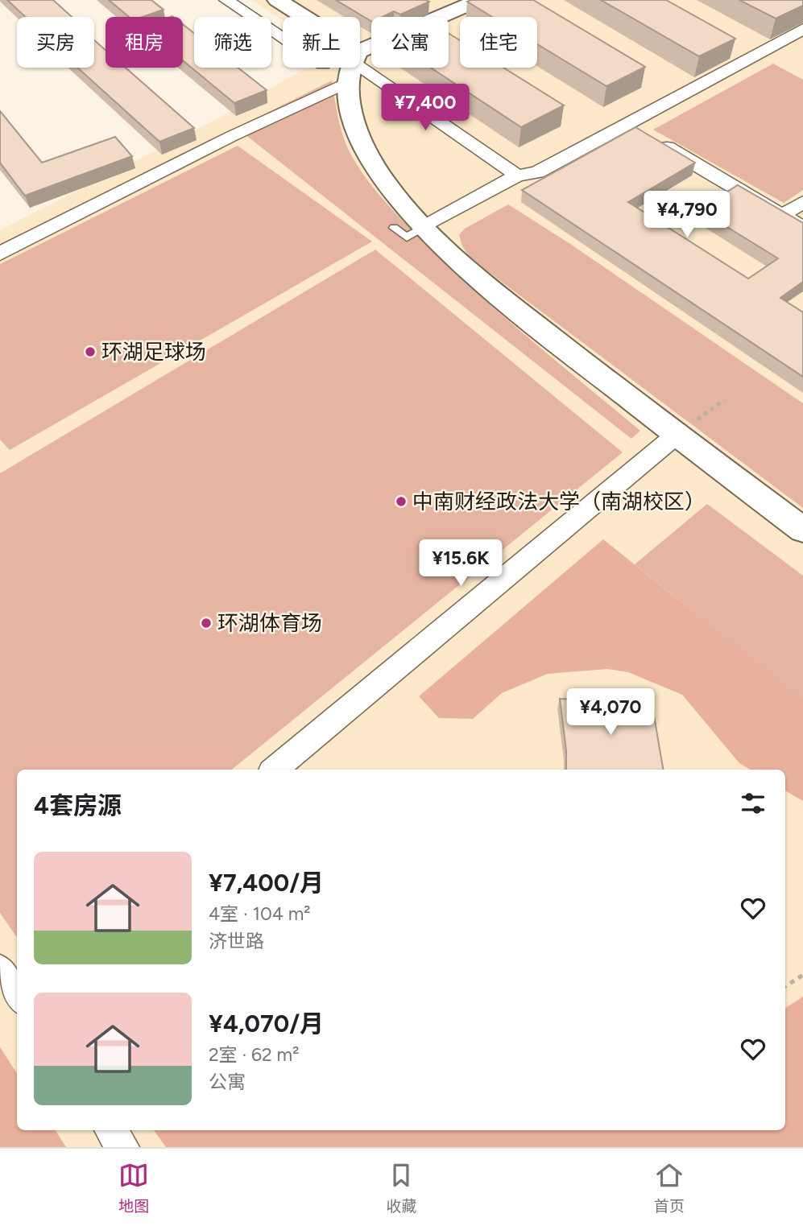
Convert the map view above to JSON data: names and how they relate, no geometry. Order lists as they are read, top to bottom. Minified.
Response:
{"places":["环湖足球场","中南财经政法大学（南湖校区）","环湖体育场"],"page":{"chip":["买房","租房","筛选","新上","公寓","住宅"],"price":["¥7,400","¥4,790","¥15.6K","¥4,070"],"heading":"4套房源","list":[{"name":"¥7,400/月","note":"4室 · 104 m² · 济世路"},{"name":"¥4,070/月","note":"2室 · 62 m² · 公寓"}],"tabs":["地图","收藏","首页"]}}
